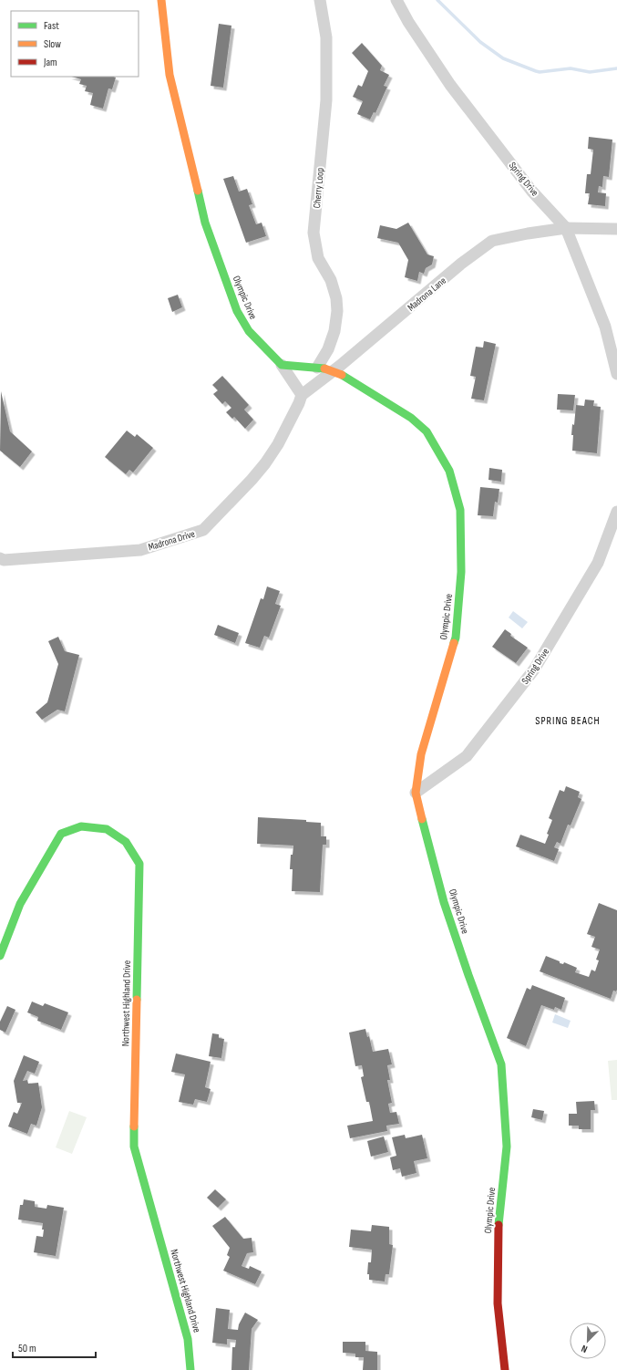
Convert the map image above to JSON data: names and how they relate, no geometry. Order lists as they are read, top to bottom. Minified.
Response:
{"streets":{"street":["Spring Drive","Cherry Loop","Madrona Lane","Olympic Drive","Madrona Drive","Northwest Highland Drive"]},"crossings":[["Spring Drive","Madrona Lane"],["Spring Drive","Olympic Drive"],["Cherry Loop","Olympic Drive"],["Madrona Lane","Madrona Drive"]],"districts":["SPRING BEACH"],"legend":["Fast","Slow","Jam"],"scale_bar":"50 m","north":"bottom left"}
